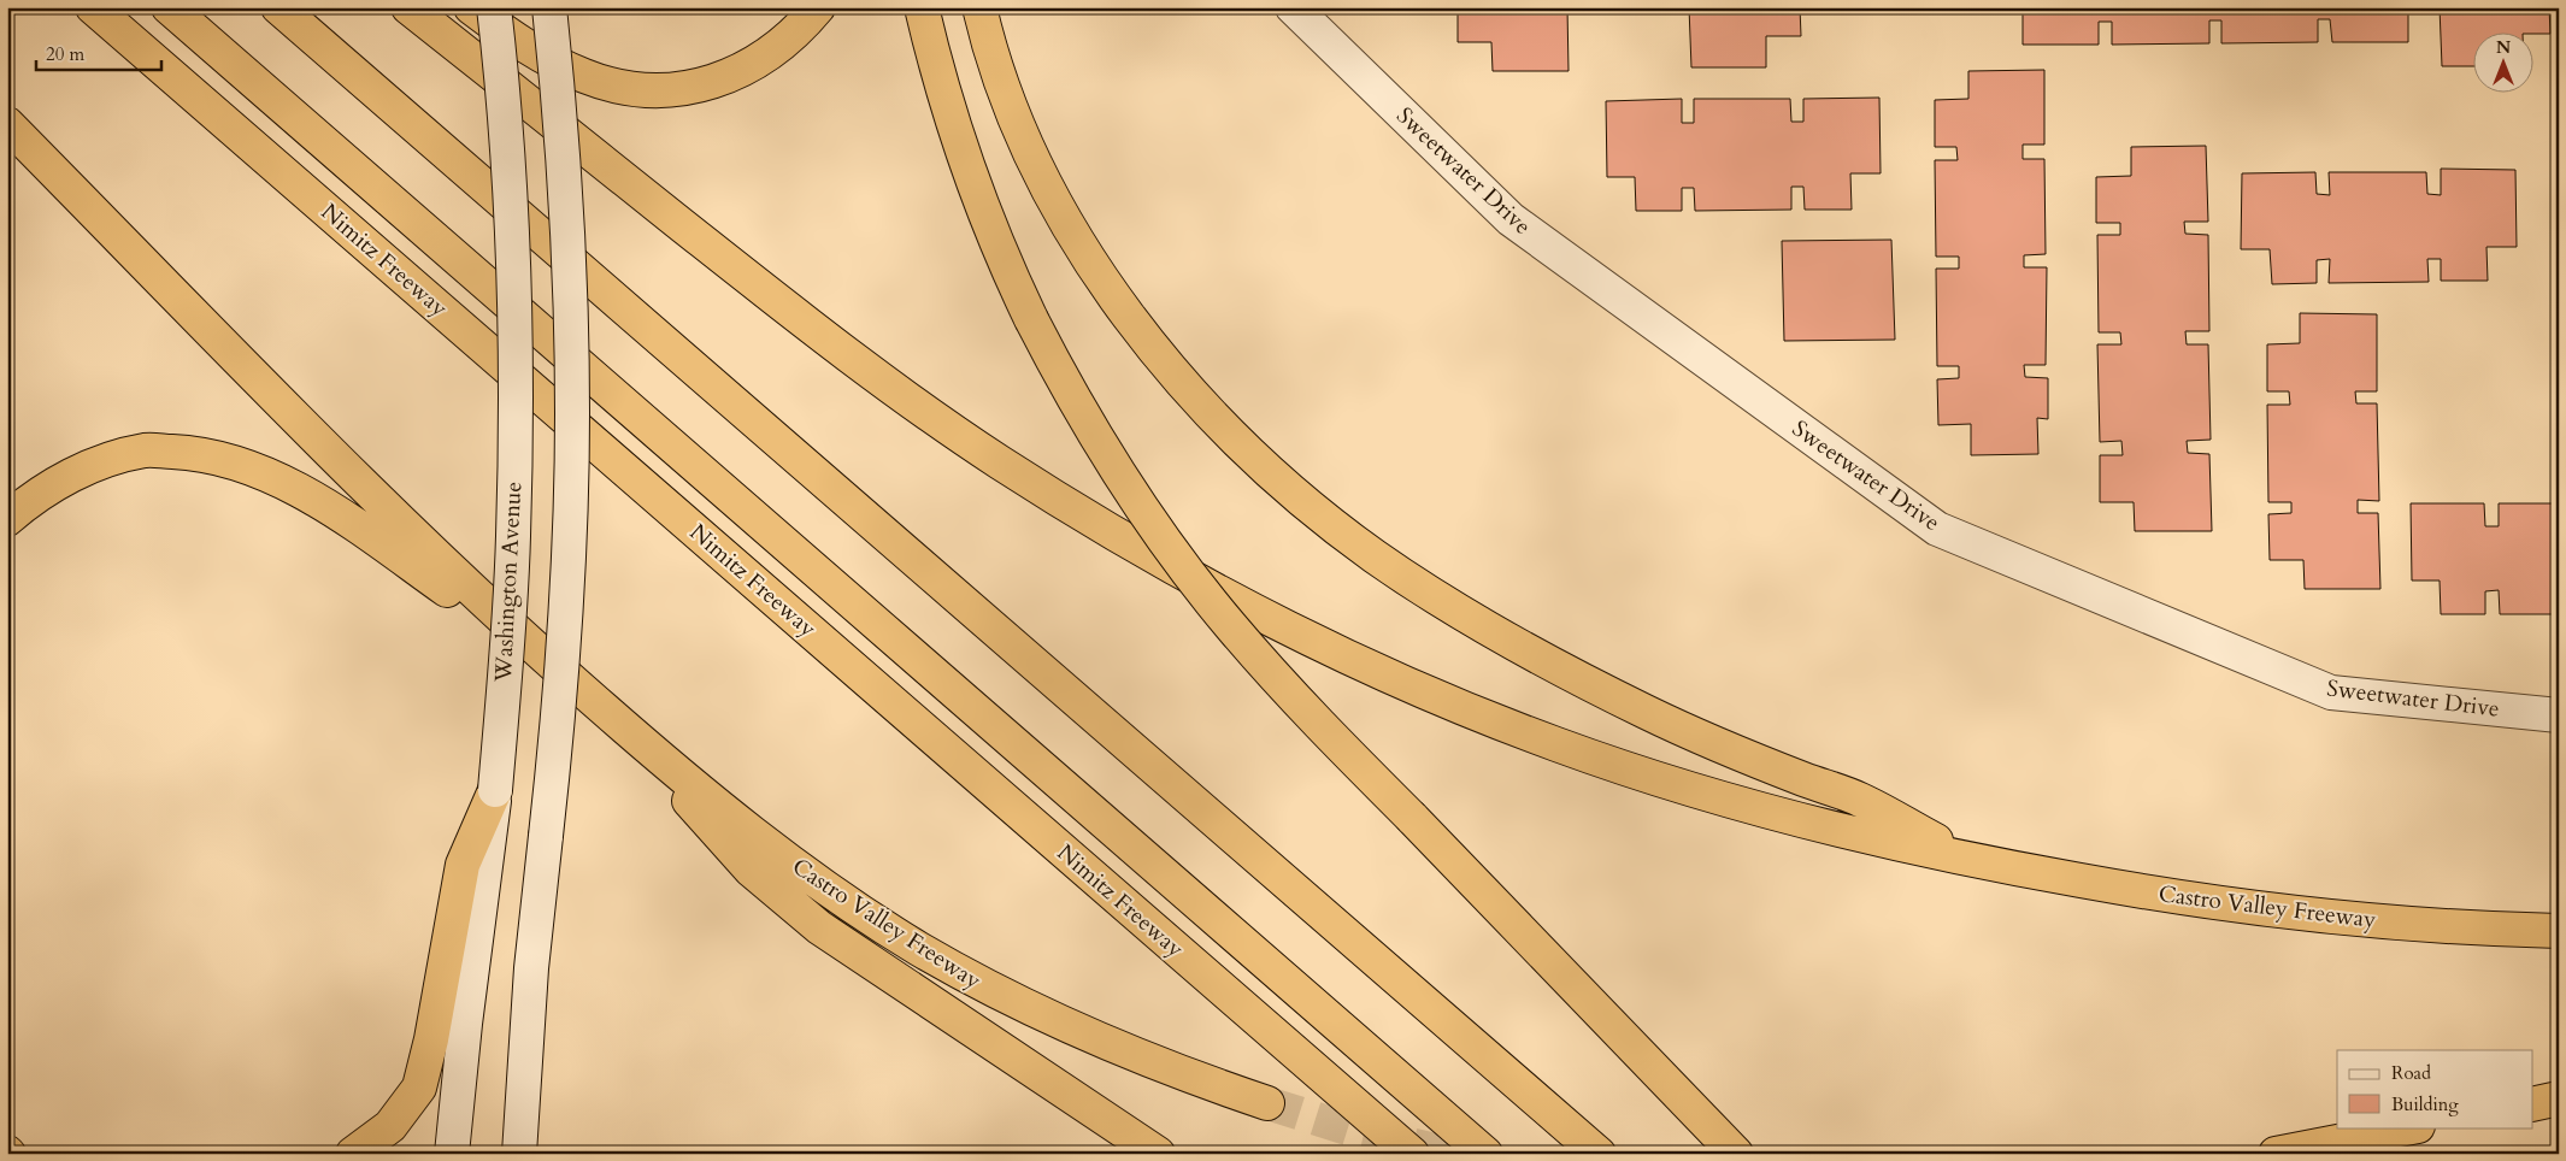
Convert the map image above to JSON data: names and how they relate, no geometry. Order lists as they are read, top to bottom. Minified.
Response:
{"streets":{"highway":["Nimitz Freeway","Castro Valley Freeway"],"main road":["Sweetwater Drive","Washington Avenue"]},"legend":["Road","Building"],"scale_bar":"20 m","north":"top"}
